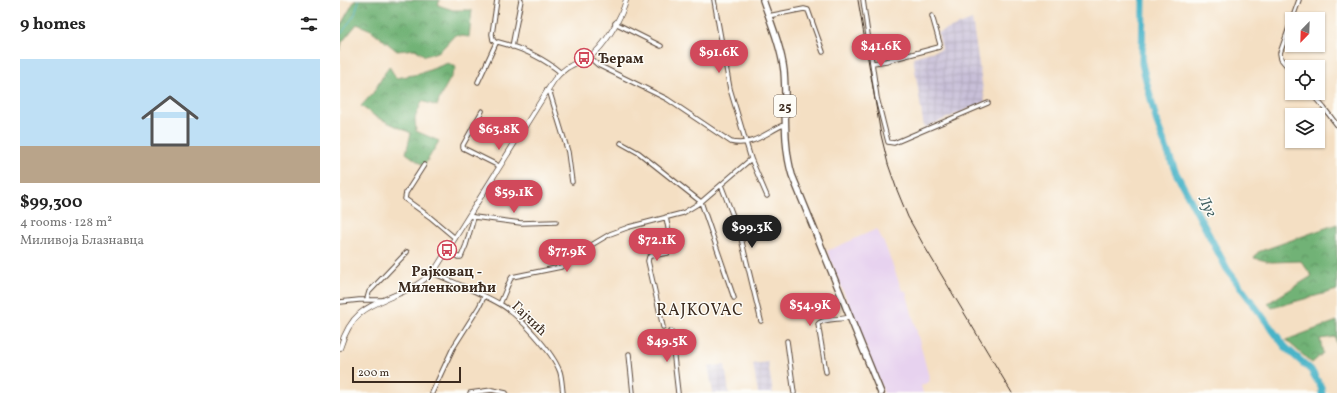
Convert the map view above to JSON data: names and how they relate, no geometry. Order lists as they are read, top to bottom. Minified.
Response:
{"streets":{"main road":["25"],"street":["Гајчић"]},"districts":["RAJKOVAC"],"water":["Луг"],"places":{"bus stop":["Ђерам","Рајковац - Миленковићи"]},"scale_bar":"200 m","north":"bottom left","page":{"heading":"9 homes","price":["$41.6K","$91.6K","$63.8K","$59.1K","$99.3K","$72.1K","$77.9K","$54.9K","$49.5K"],"list":[{"name":"$99,300","note":"4 rooms · 128 m² · Миливоја Блазнавца"}],"scale":"200 m"}}
